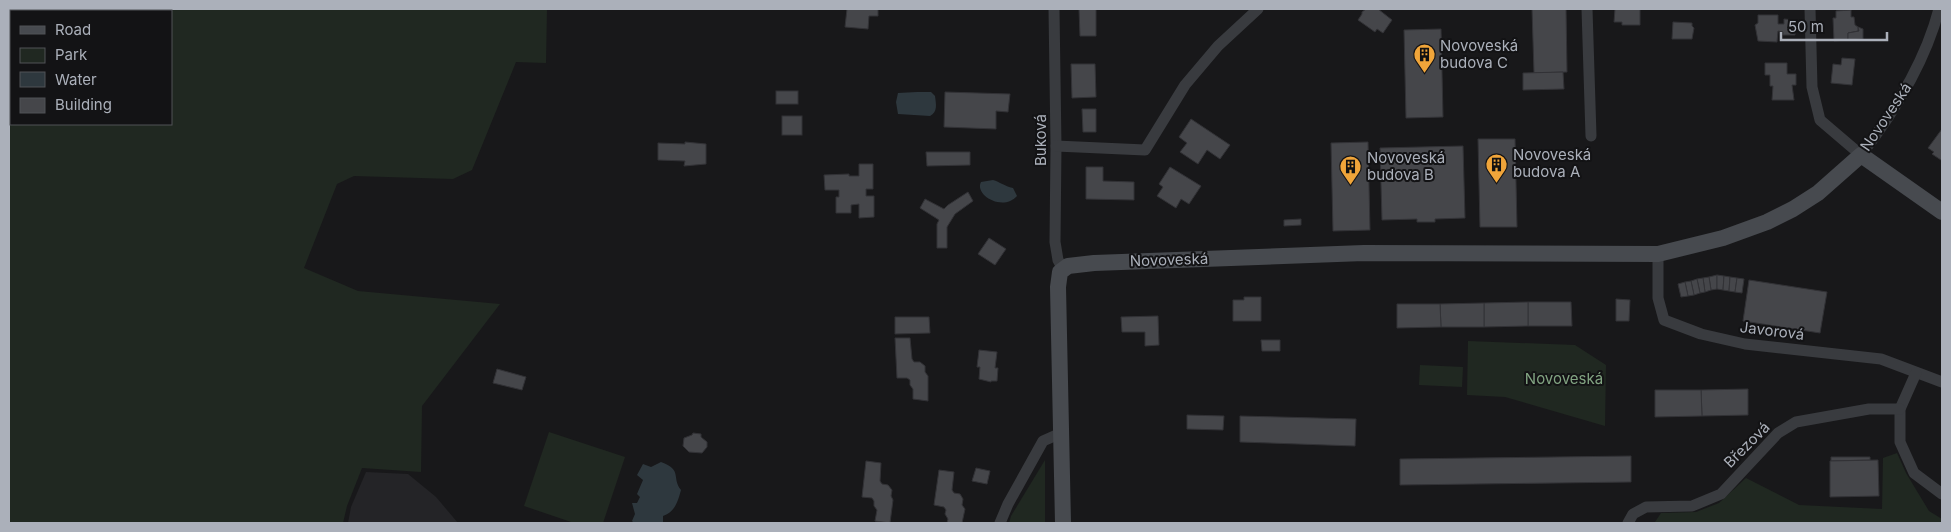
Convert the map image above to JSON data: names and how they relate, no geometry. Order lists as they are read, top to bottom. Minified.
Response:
{"streets":{"street":["Novoveská","Buková","Javorová","Březová"]},"crossings":[["Novoveská","Buková"],["Novoveská","Javorová"]],"parks":["Novoveská"],"places":{"building":["Novoveská budova C","Novoveská budova A","Novoveská budova B"]},"legend":["Road","Park","Water","Building"],"scale_bar":"50 m"}
